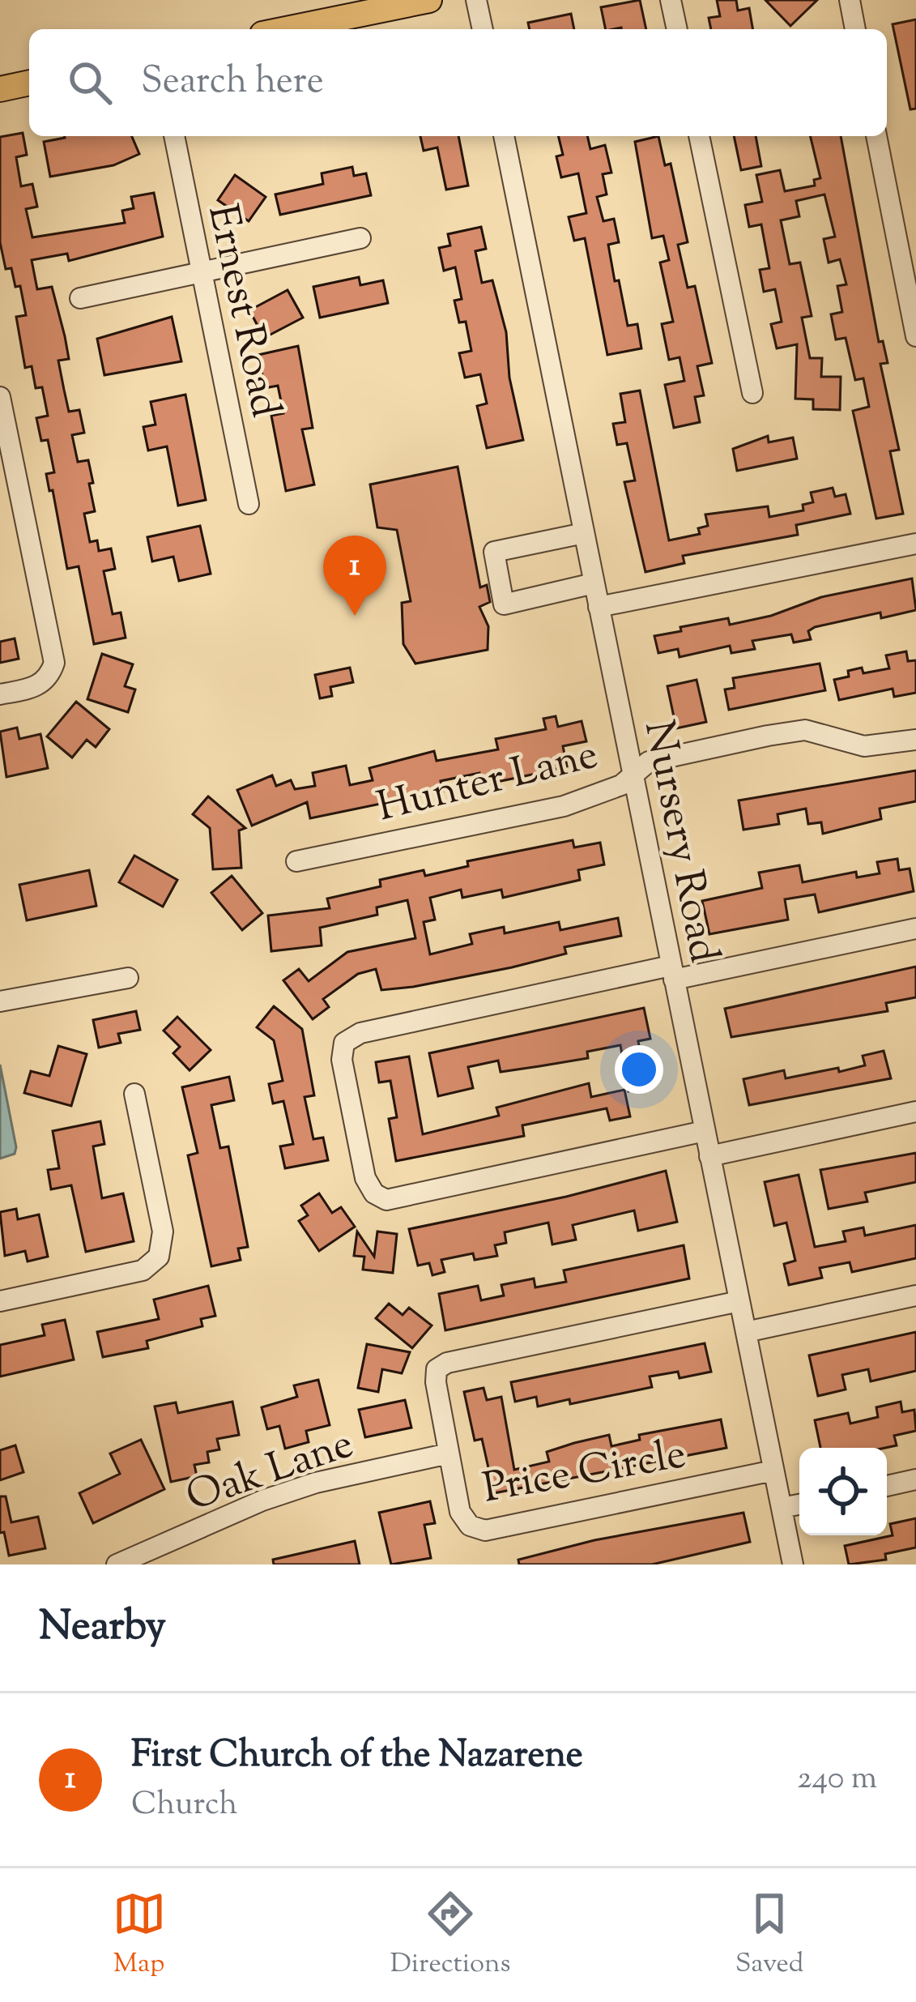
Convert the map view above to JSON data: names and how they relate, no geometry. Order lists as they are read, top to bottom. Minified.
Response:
{"streets":{"street":["Ernest Road","Hunter Lane","Nursery Road","Oak Lane","Price Circle"]},"crossings":[["Hunter Lane","Nursery Road"],["Nursery Road","Price Circle"],["Oak Lane","Price Circle"]],"page":{"search":"Search here","pins":"1","heading":"Nearby","list":[{"mark":"1","name":"First Church of the Nazarene","note":"Church","value":"240 m"}],"nav":["Map","Directions","Saved"]}}
